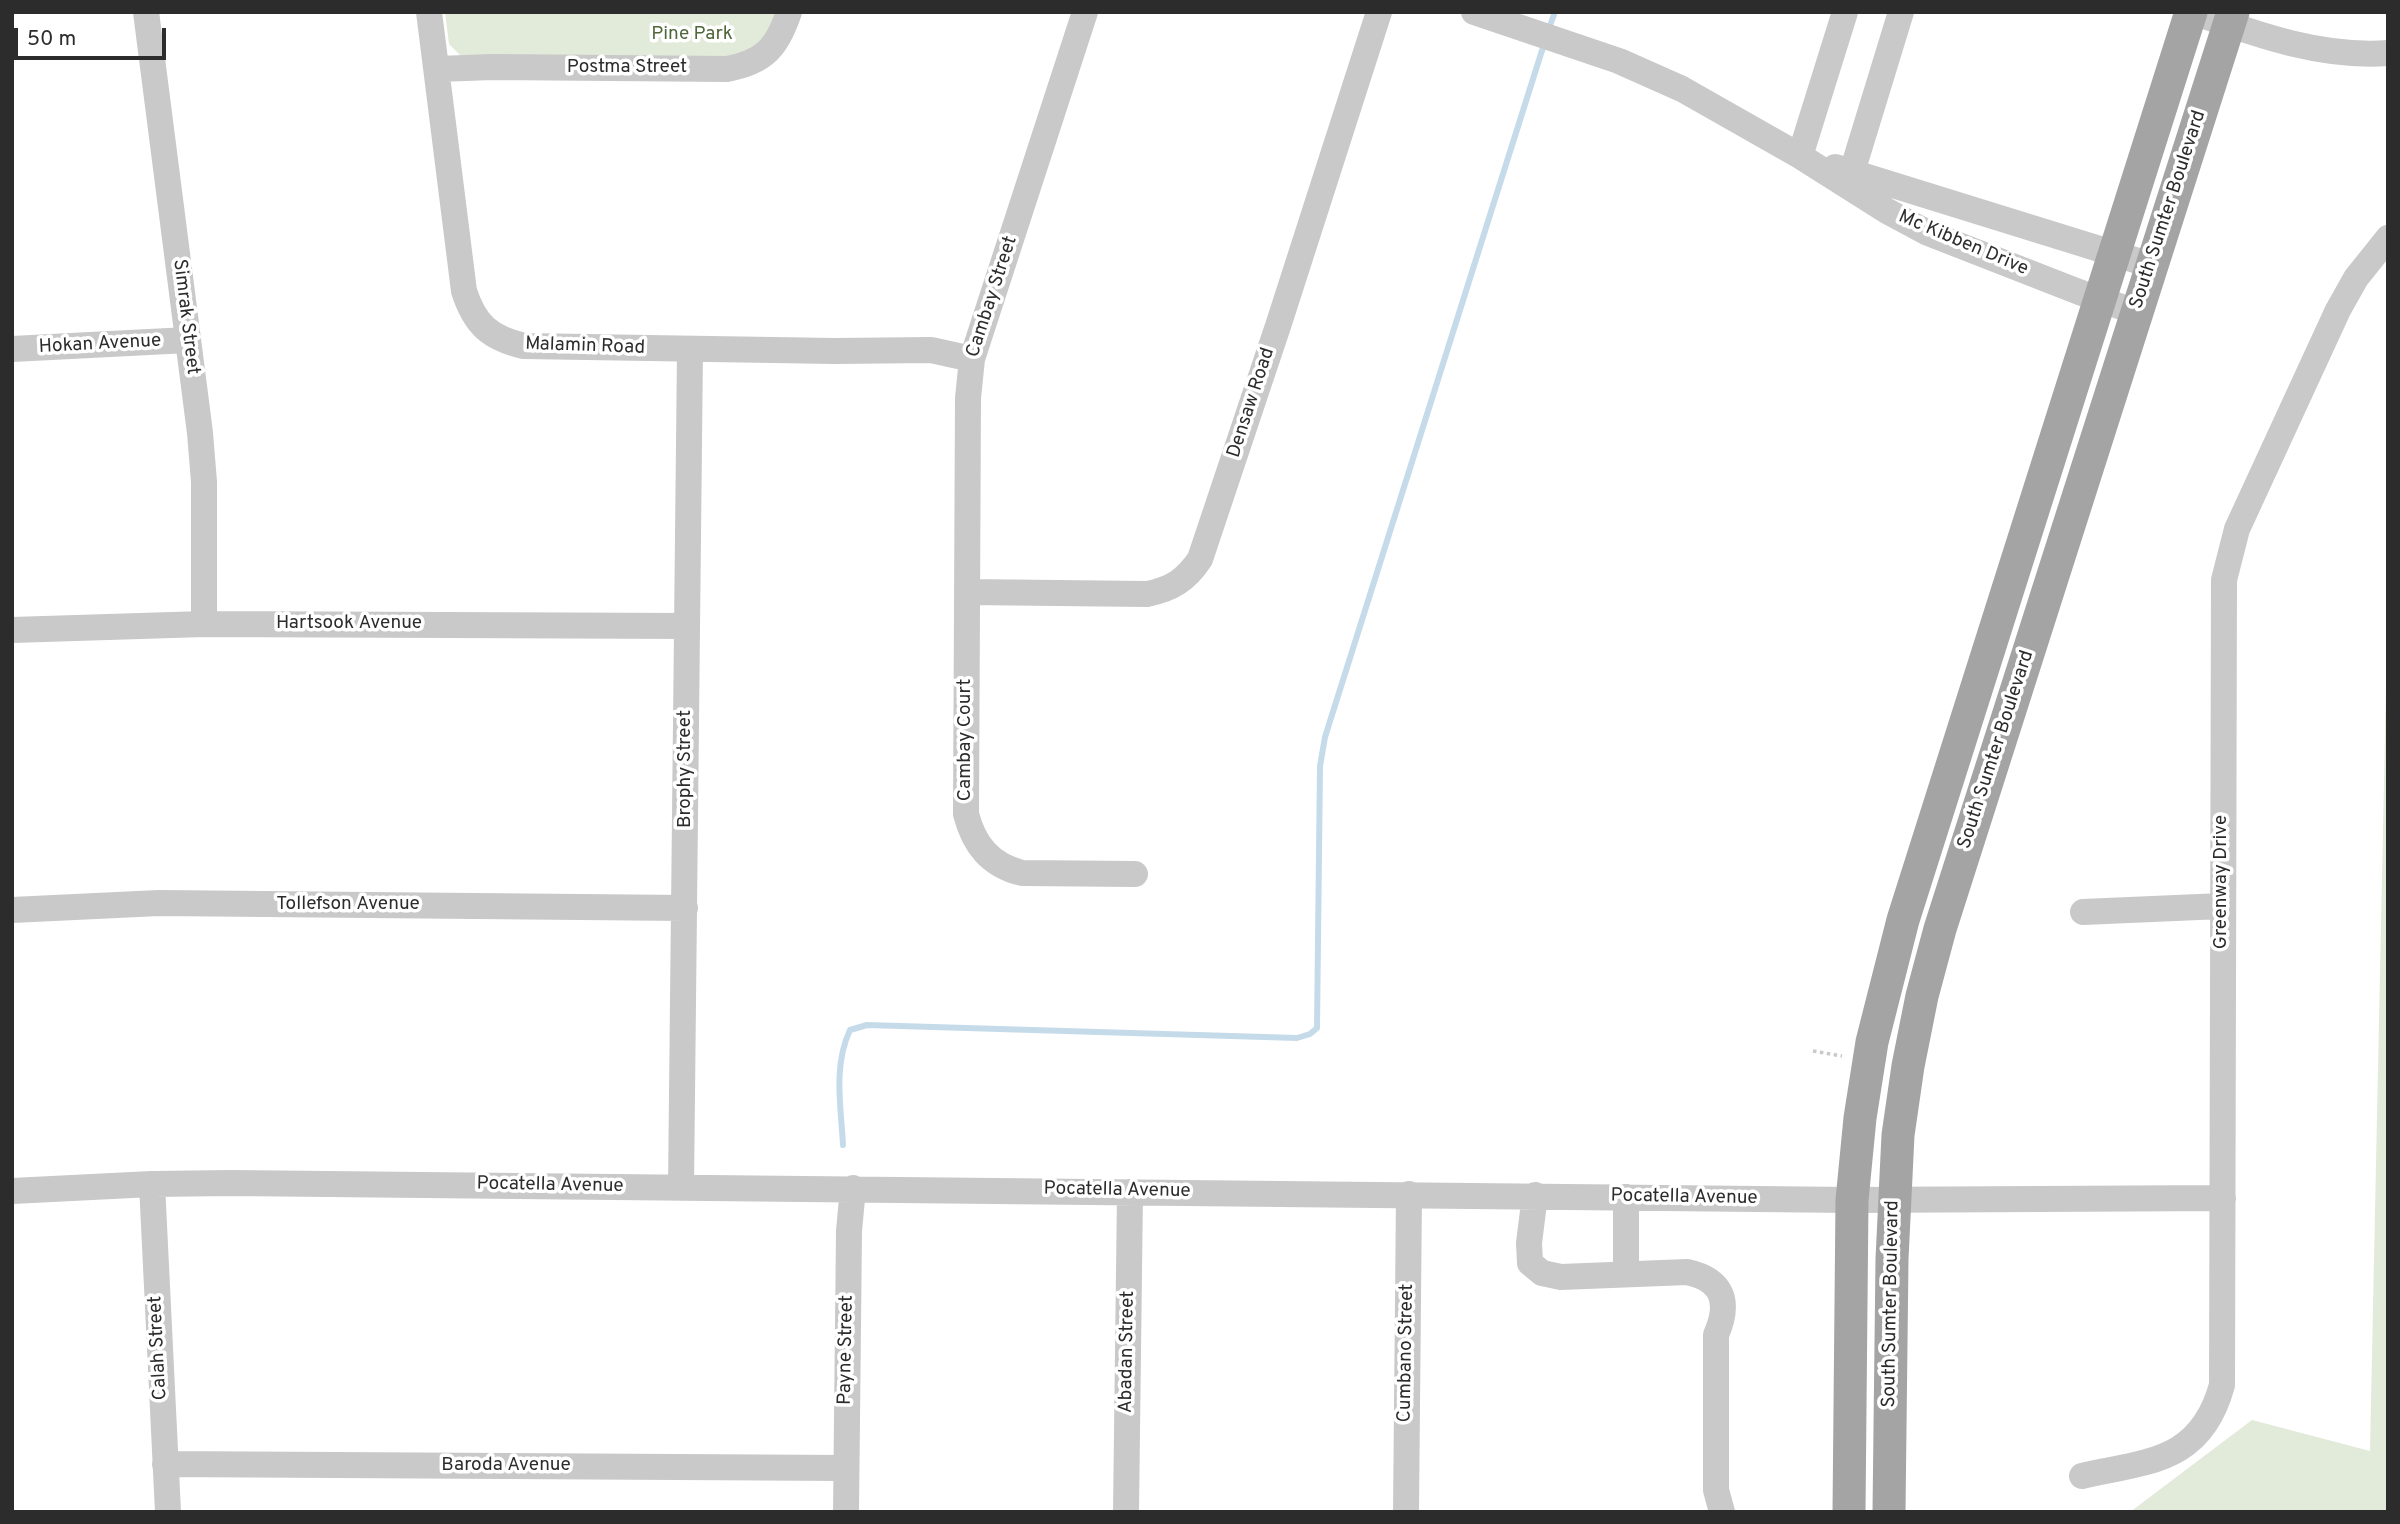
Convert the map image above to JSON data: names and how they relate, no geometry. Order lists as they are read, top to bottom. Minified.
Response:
{"streets":{"main road":["South Sumter Boulevard"],"street":["Postma Street","Mc Kibben Drive","Cambay Street","Simrak Street","Hokan Avenue","Malamin Road","Densaw Road","Hartsook Avenue","Cambay Court","Brophy Street","Greenway Drive","Tollefson Avenue","Pocatella Avenue","Calah Street","Payne Street","Abadan Street","Cumbano Street","Baroda Avenue"]},"crossings":[["Postma Street","Malamin Road"],["South Sumter Boulevard","Mc Kibben Drive"],["South Sumter Boulevard","Pocatella Avenue"],["Cambay Street","Malamin Road"],["Cambay Street","Densaw Road"],["Cambay Street","Cambay Court"],["Simrak Street","Hokan Avenue"],["Simrak Street","Hartsook Avenue"],["Malamin Road","Brophy Street"],["Densaw Road","Cambay Court"],["Hartsook Avenue","Brophy Street"],["Brophy Street","Tollefson Avenue"],["Brophy Street","Pocatella Avenue"],["Greenway Drive","Pocatella Avenue"],["Pocatella Avenue","Calah Street"],["Pocatella Avenue","Payne Street"],["Pocatella Avenue","Abadan Street"],["Pocatella Avenue","Cumbano Street"],["Calah Street","Baroda Avenue"],["Payne Street","Baroda Avenue"]],"parks":["Pine Park"],"scale_bar":"50 m"}
